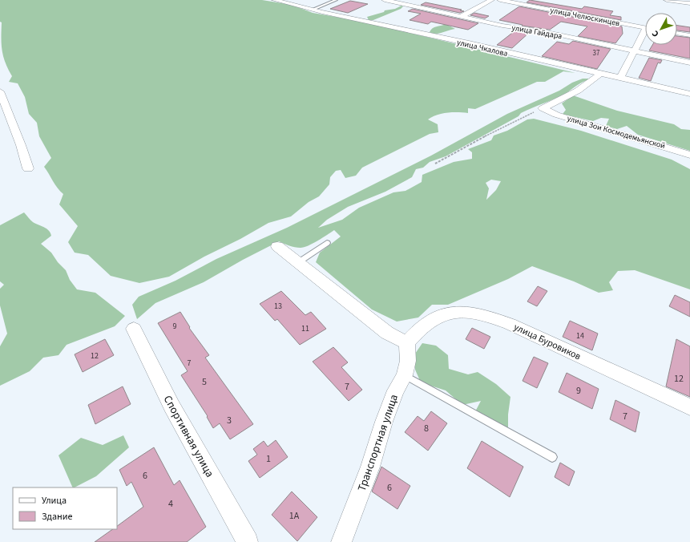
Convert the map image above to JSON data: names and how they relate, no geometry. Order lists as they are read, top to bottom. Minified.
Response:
{"streets":{"street":["улица Челюскинцев","улица Гайдара","улица Чкалова","улица Зои Космодемьянской","улица Буровиков","Спортивная улица","Транспортная улица"]},"crossings":[["улица Буровиков","Транспортная улица"]],"house_numbers":["37","13","9","11","14","12","7","12","5","7","9","7","3","8","1","6","6","4","1А"],"legend":["Улица","Здание"],"north":"bottom left"}
